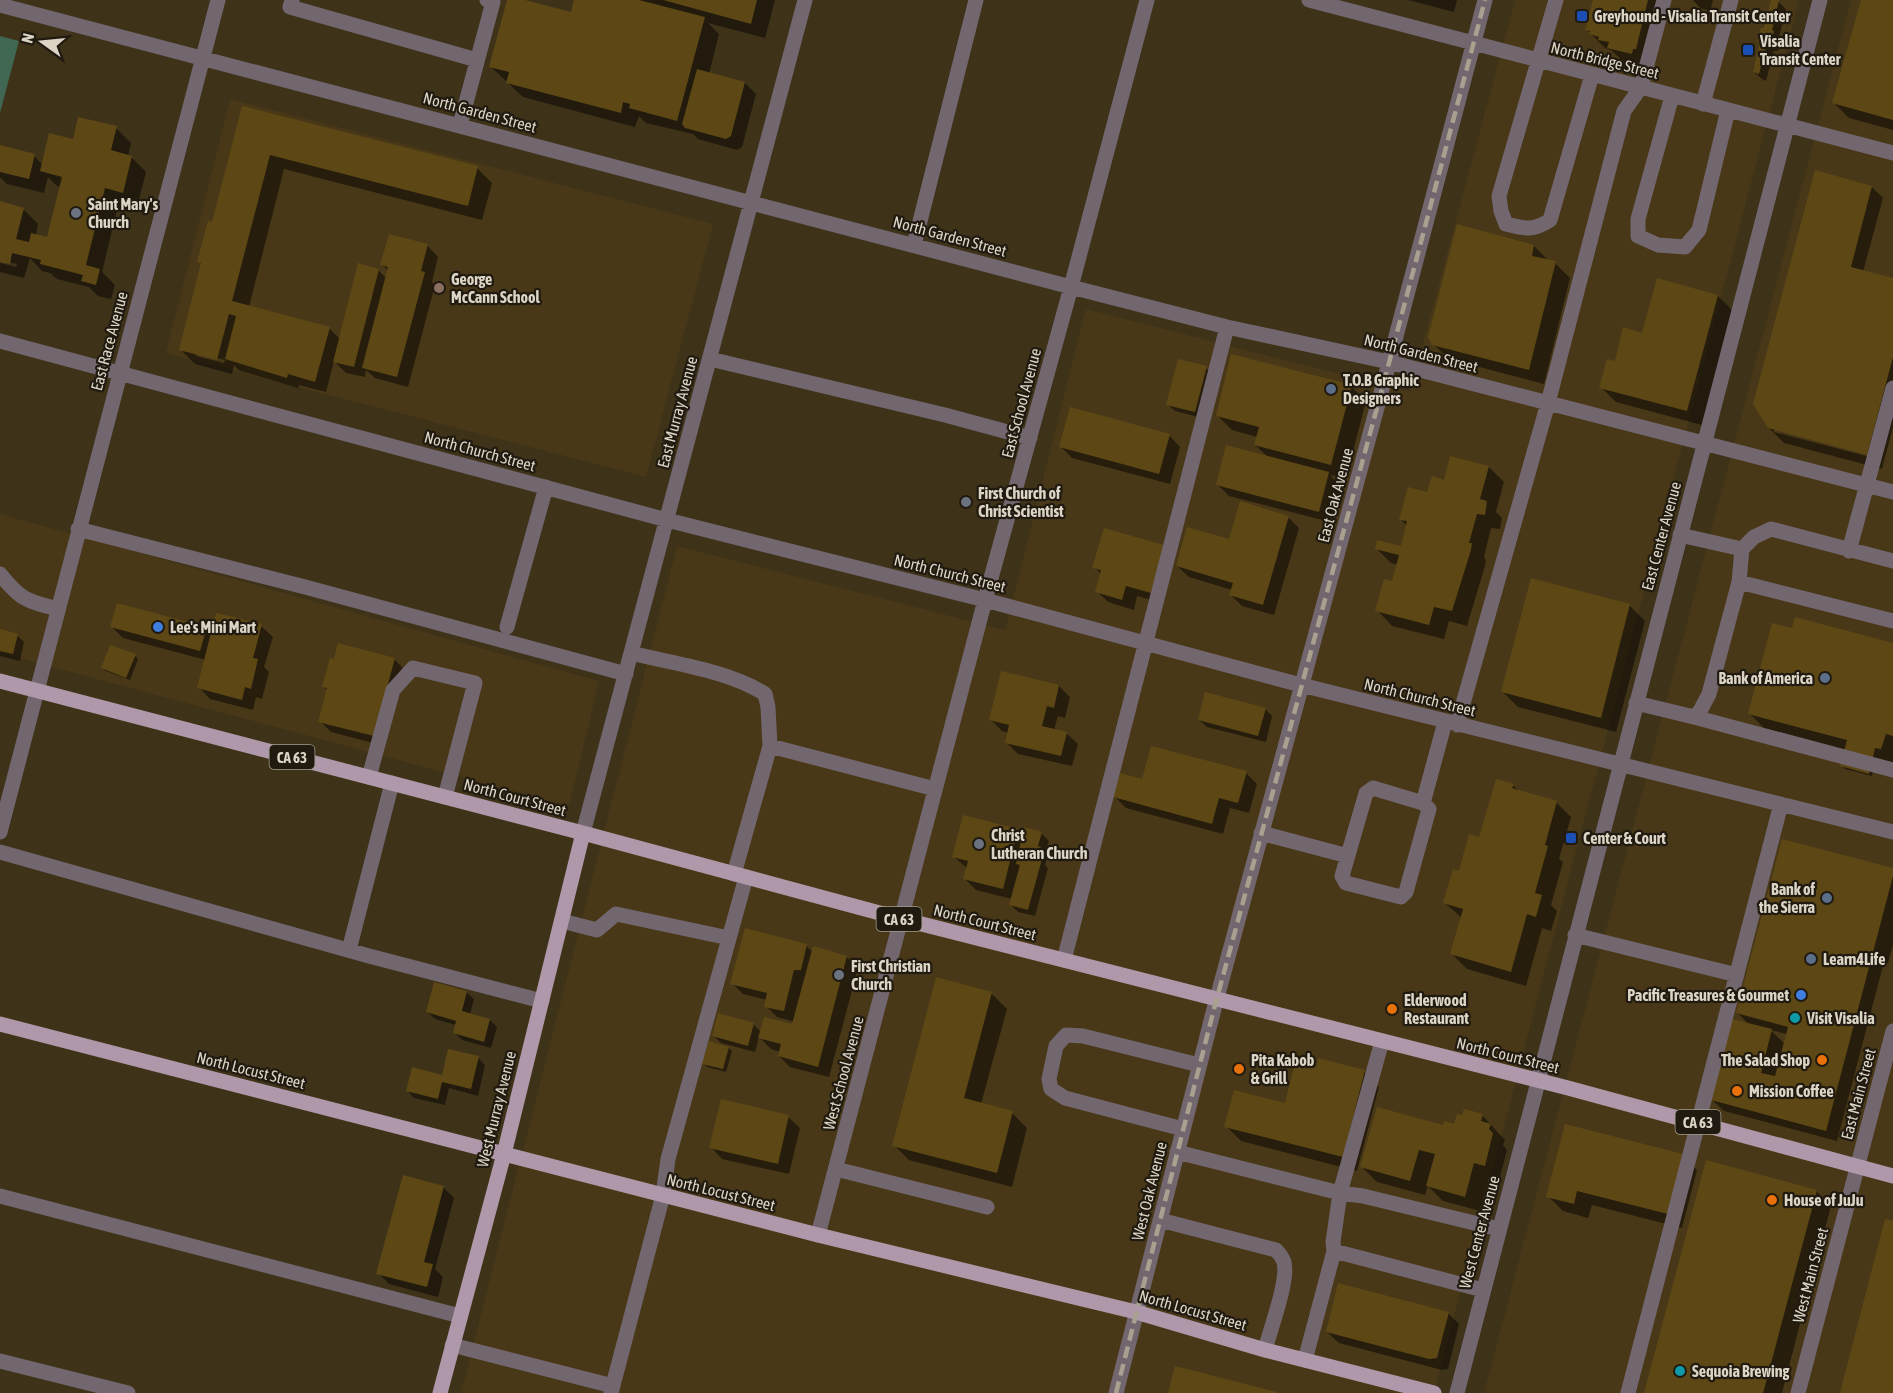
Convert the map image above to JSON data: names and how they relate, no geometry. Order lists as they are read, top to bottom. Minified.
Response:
{"streets":{"main road":["CA 63","North Court Street","North Locust Street","West Murray Avenue"],"street":["North Bridge Street","North Garden Street","East Race Avenue","East School Avenue","East Murray Avenue","North Church Street","East Oak Avenue","East Center Avenue","West School Avenue","East Main Street","West Oak Avenue","West Center Avenue","West Main Street"]},"crossings":[["North Bridge Street","East Oak Avenue"],["North Bridge Street","East Center Avenue"],["North Garden Street","East Race Avenue"],["North Garden Street","East School Avenue"],["North Garden Street","East Murray Avenue"],["North Garden Street","East Oak Avenue"],["North Garden Street","East Center Avenue"],["East Race Avenue","North Church Street"],["East Race Avenue","North Court Street"],["East School Avenue","North Church Street"],["East School Avenue","North Court Street"],["East School Avenue","West School Avenue"],["East Murray Avenue","North Church Street"],["East Murray Avenue","North Court Street"],["East Murray Avenue","West Murray Avenue"],["North Church Street","East Oak Avenue"],["North Church Street","East Center Avenue"],["East Oak Avenue","North Court Street"],["East Oak Avenue","West Oak Avenue"],["East Center Avenue","North Court Street"],["East Center Avenue","West Center Avenue"],["CA 63","North Court Street"],["CA 63","East Main Street"],["CA 63","West Main Street"],["North Court Street","West School Avenue"],["North Court Street","East Main Street"],["North Court Street","West Murray Avenue"],["North Court Street","West Oak Avenue"],["North Court Street","West Center Avenue"],["North Court Street","West Main Street"],["North Locust Street","West School Avenue"],["North Locust Street","West Murray Avenue"],["North Locust Street","West Oak Avenue"],["East Main Street","West Main Street"]],"places":{"transit":["Greyhound - Visalia Transit Center","Visalia Transit Center","Center & Court"],"other":["Saint Mary's Church","George McCann School","T.O.B Graphic Designers","First Church of Christ Scientist","Lee's Mini Mart","Bank of America","Christ Lutheran Church","Bank of the Sierra","Learn4Life","First Christian Church","Pacific Treasures & Gourmet","Elderwood Restaurant","Visit Visalia","The Salad Shop","Pita Kabob & Grill","Mission Coffee","House of JuJu","Sequoia Brewing"]},"north":"left"}
